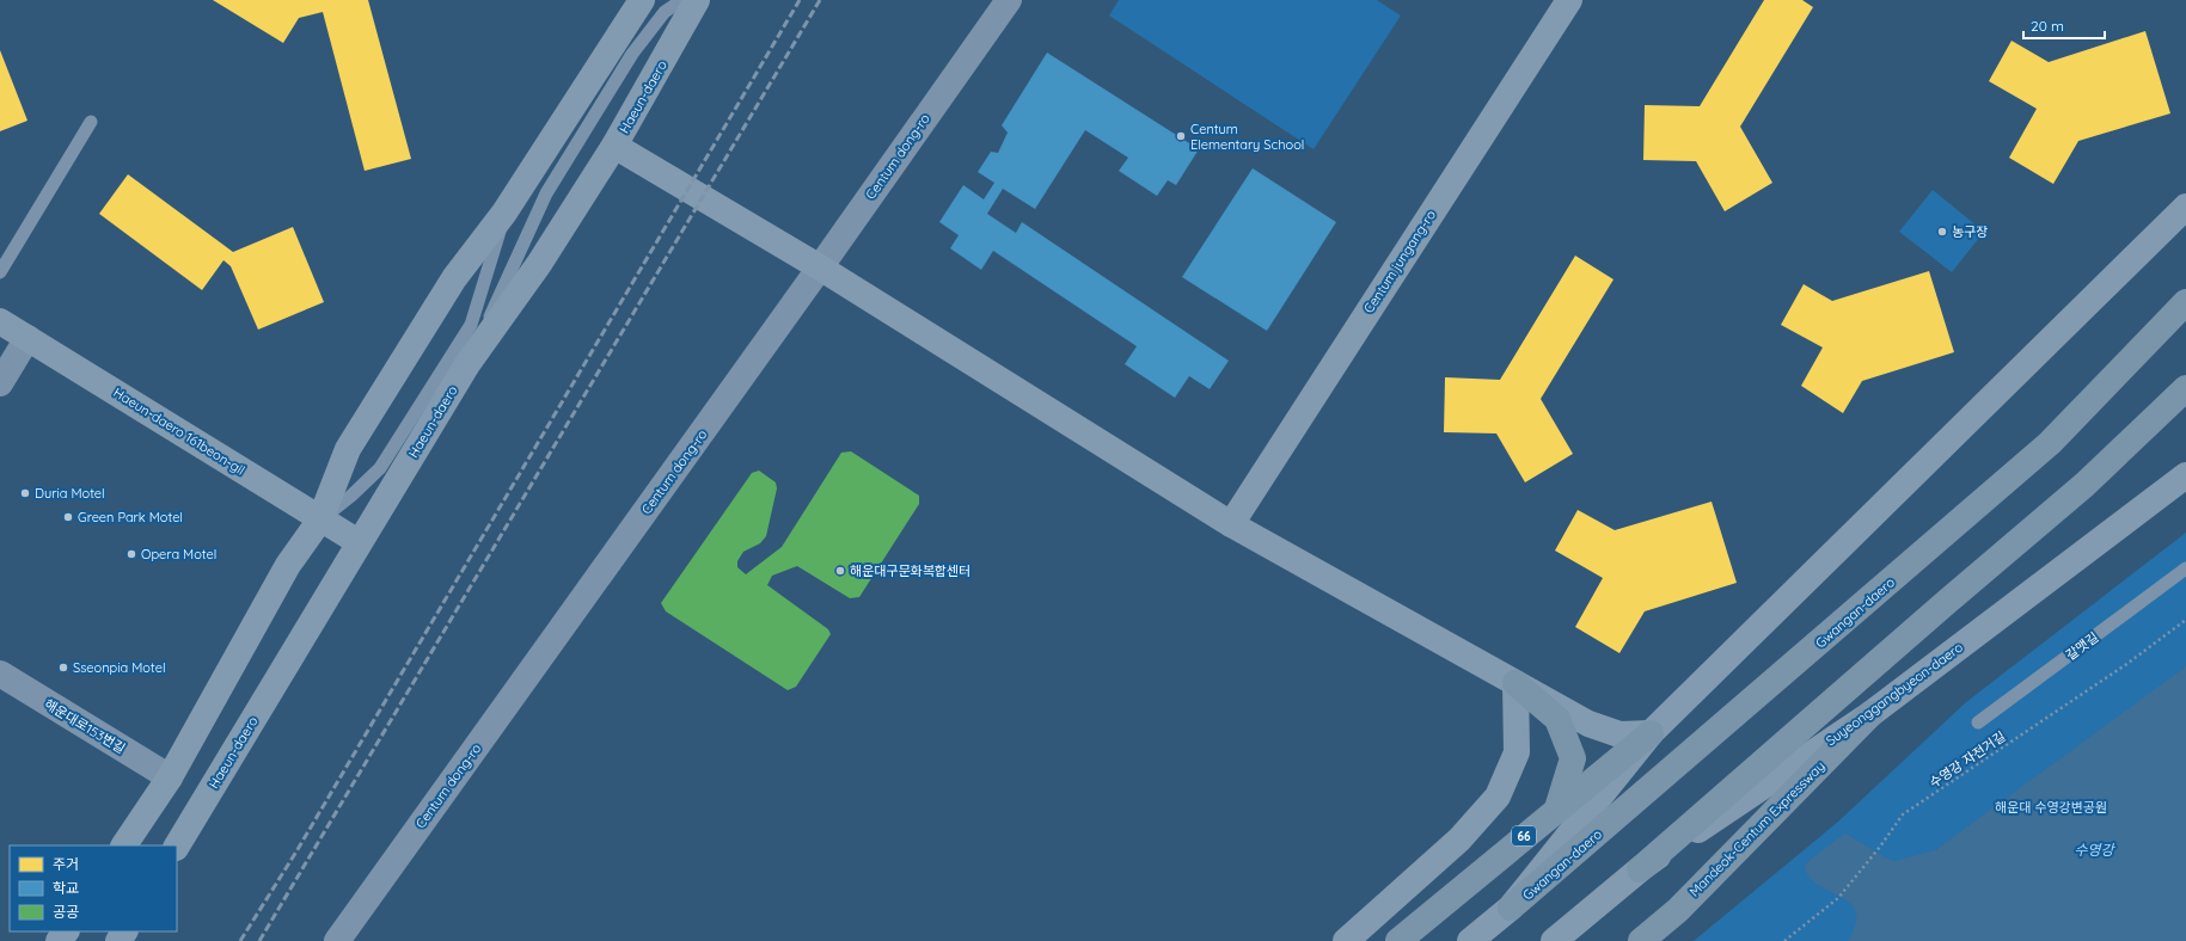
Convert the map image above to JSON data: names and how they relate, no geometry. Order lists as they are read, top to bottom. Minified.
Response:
{"streets":{"highway":["Gwangan-daero","Mandeok-Centum Expressway","66"],"main road":["Haeun-daero","Centum jungang-ro","Haeun-daero 161beon-gil","Suyeonggangbyeon-daero"],"street":["Centum dong-ro","해운대로153번길"],"lane":["갈맷길"],"path":["수영강 자전거길"]},"crossings":[["Haeun-daero","Haeun-daero 161beon-gil"],["Suyeonggangbyeon-daero","Mandeok-Centum Expressway"]],"water":["수영강"],"parks":["해운대 수영강변공원"],"places":["Centum Elementary School","농구장","Duria Motel","Green Park Motel","Opera Motel","해운대구문화복합센터","Sseonpia Motel"],"legend":["주거","학교","공공"],"scale_bar":"20 m"}
